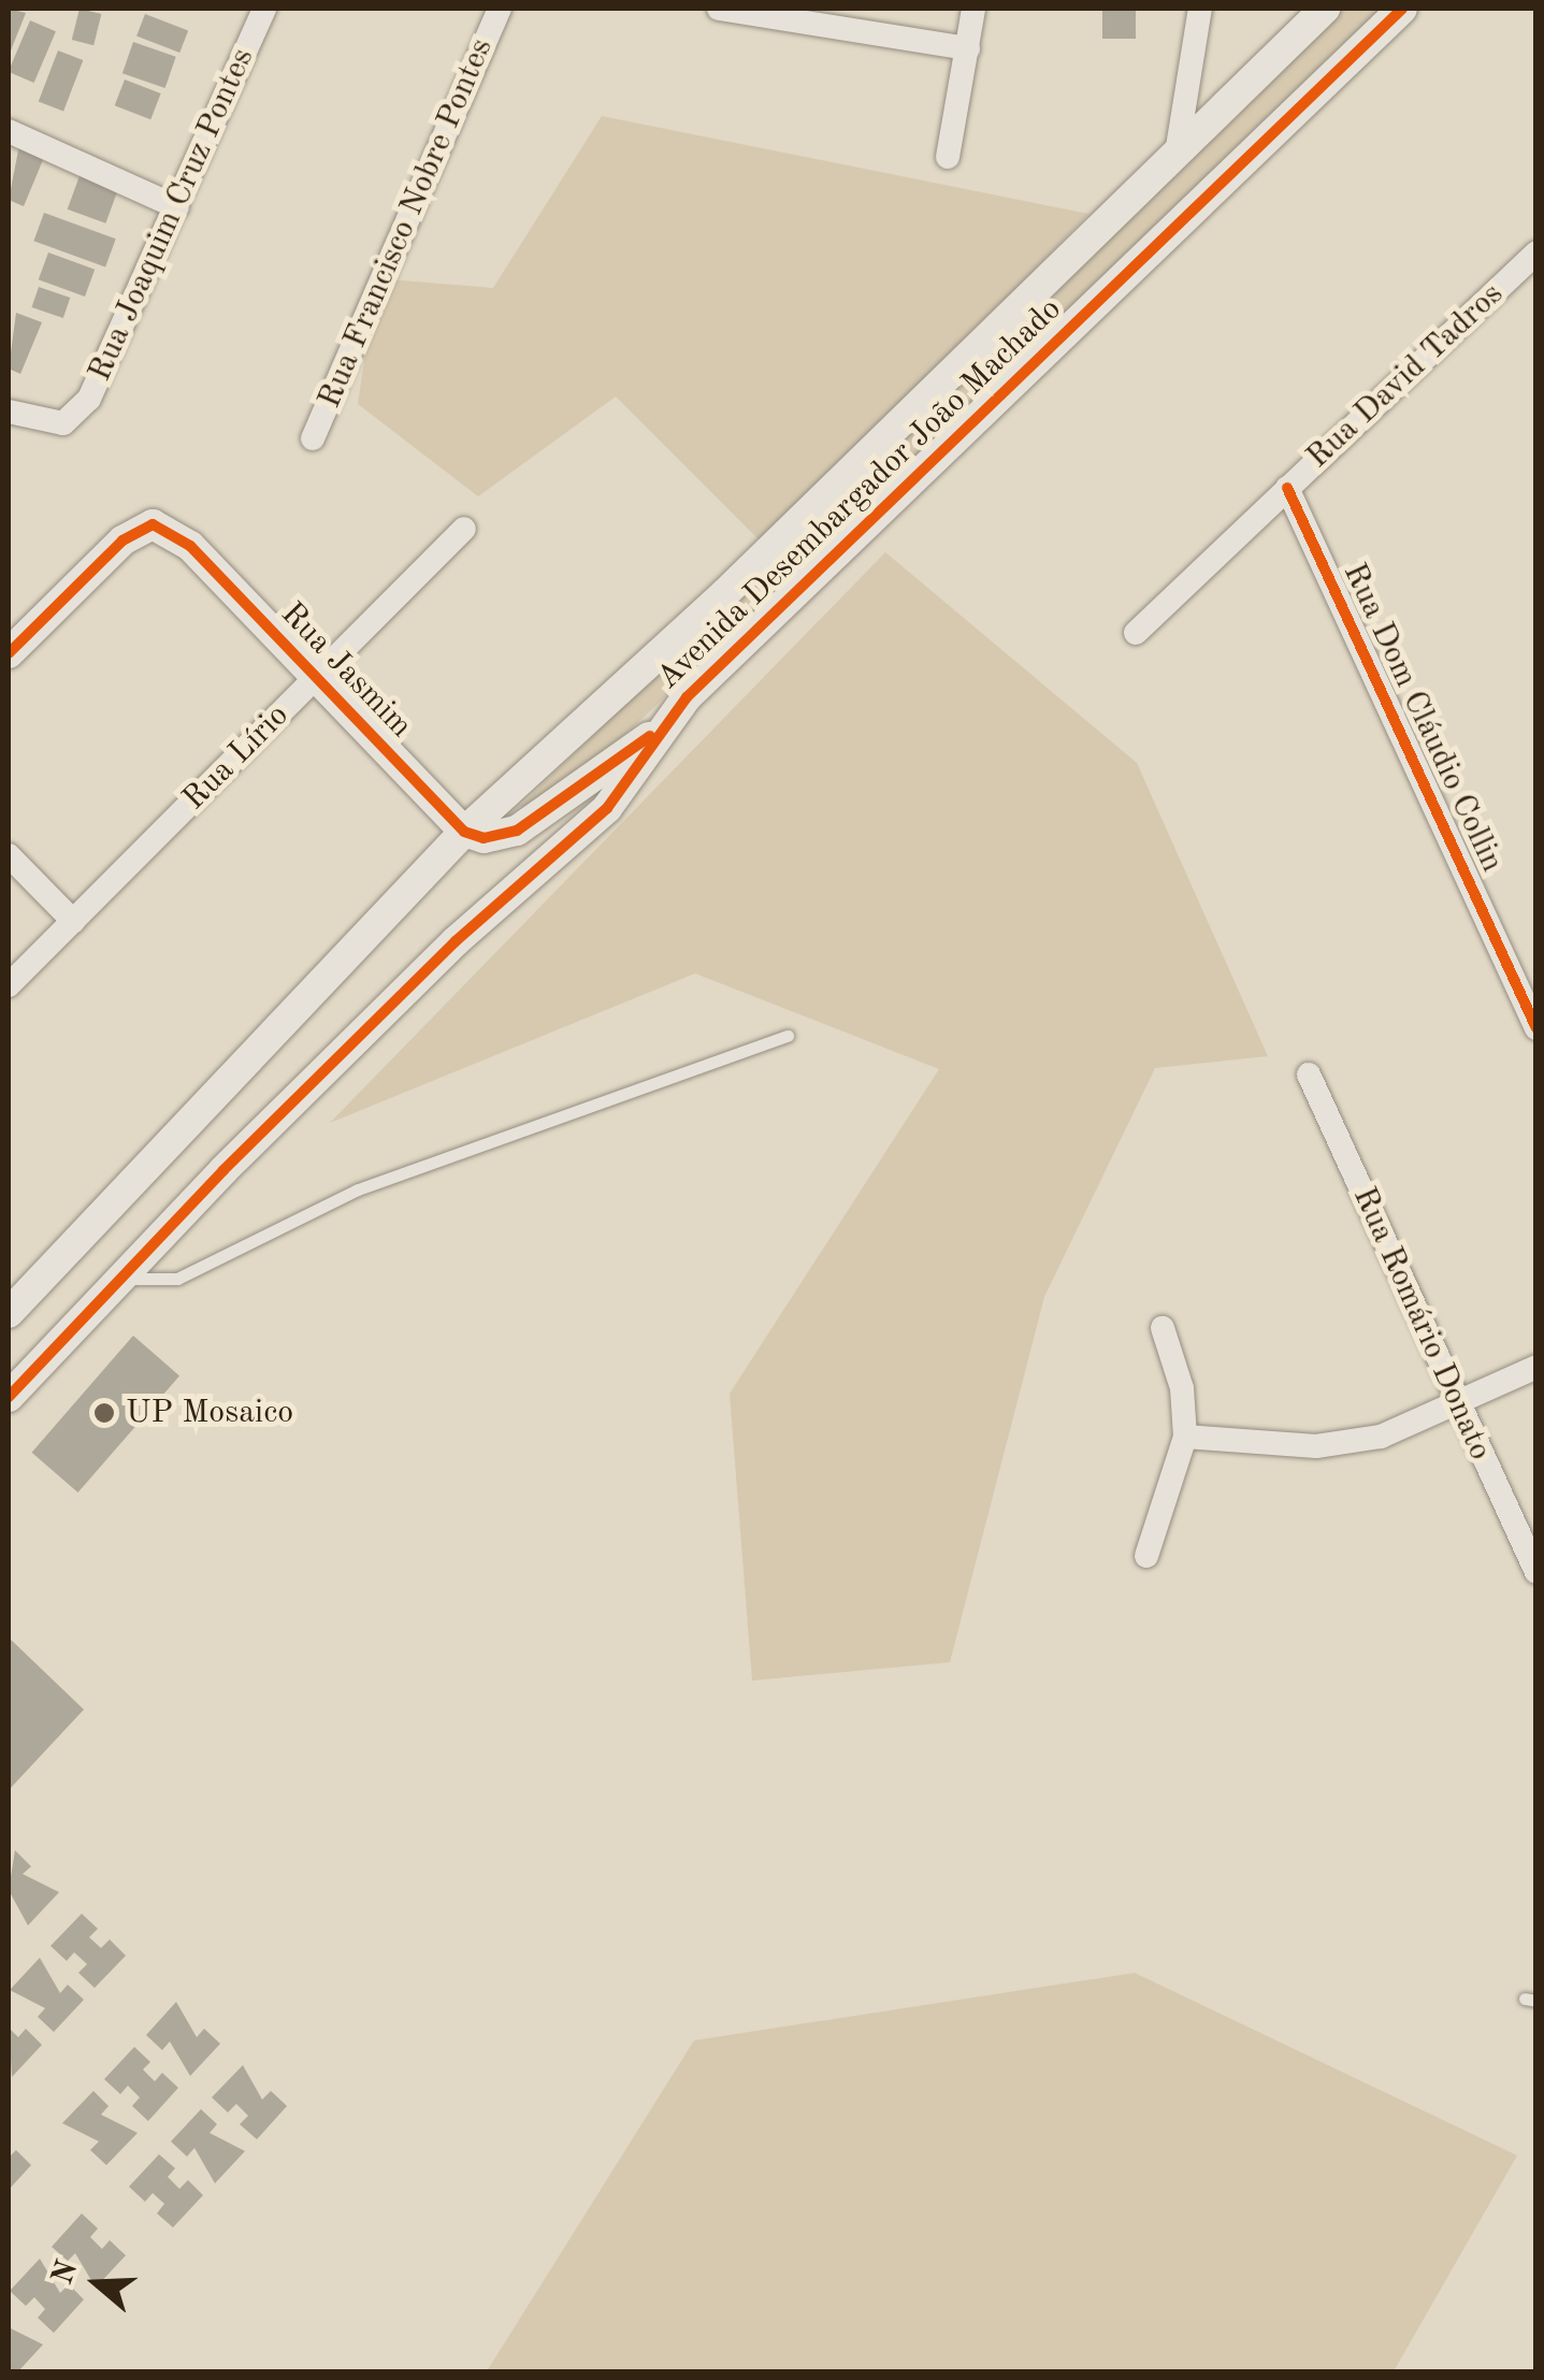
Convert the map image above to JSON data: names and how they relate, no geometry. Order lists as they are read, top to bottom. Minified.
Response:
{"streets":{"street":["Rua Joaquim Cruz Pontes","Rua Francisco Nobre Pontes","Rua David Tadros","Avenida Desembargador João Machado","Rua Jasmim","Rua Dom Cláudio Collin","Rua Lírio","Rua Romário Donato"]},"crossings":[["Rua David Tadros","Rua Dom Cláudio Collin"],["Avenida Desembargador João Machado","Rua Jasmim"],["Rua Jasmim","Rua Lírio"]],"places":["UP Mosaico"],"north":"left"}
